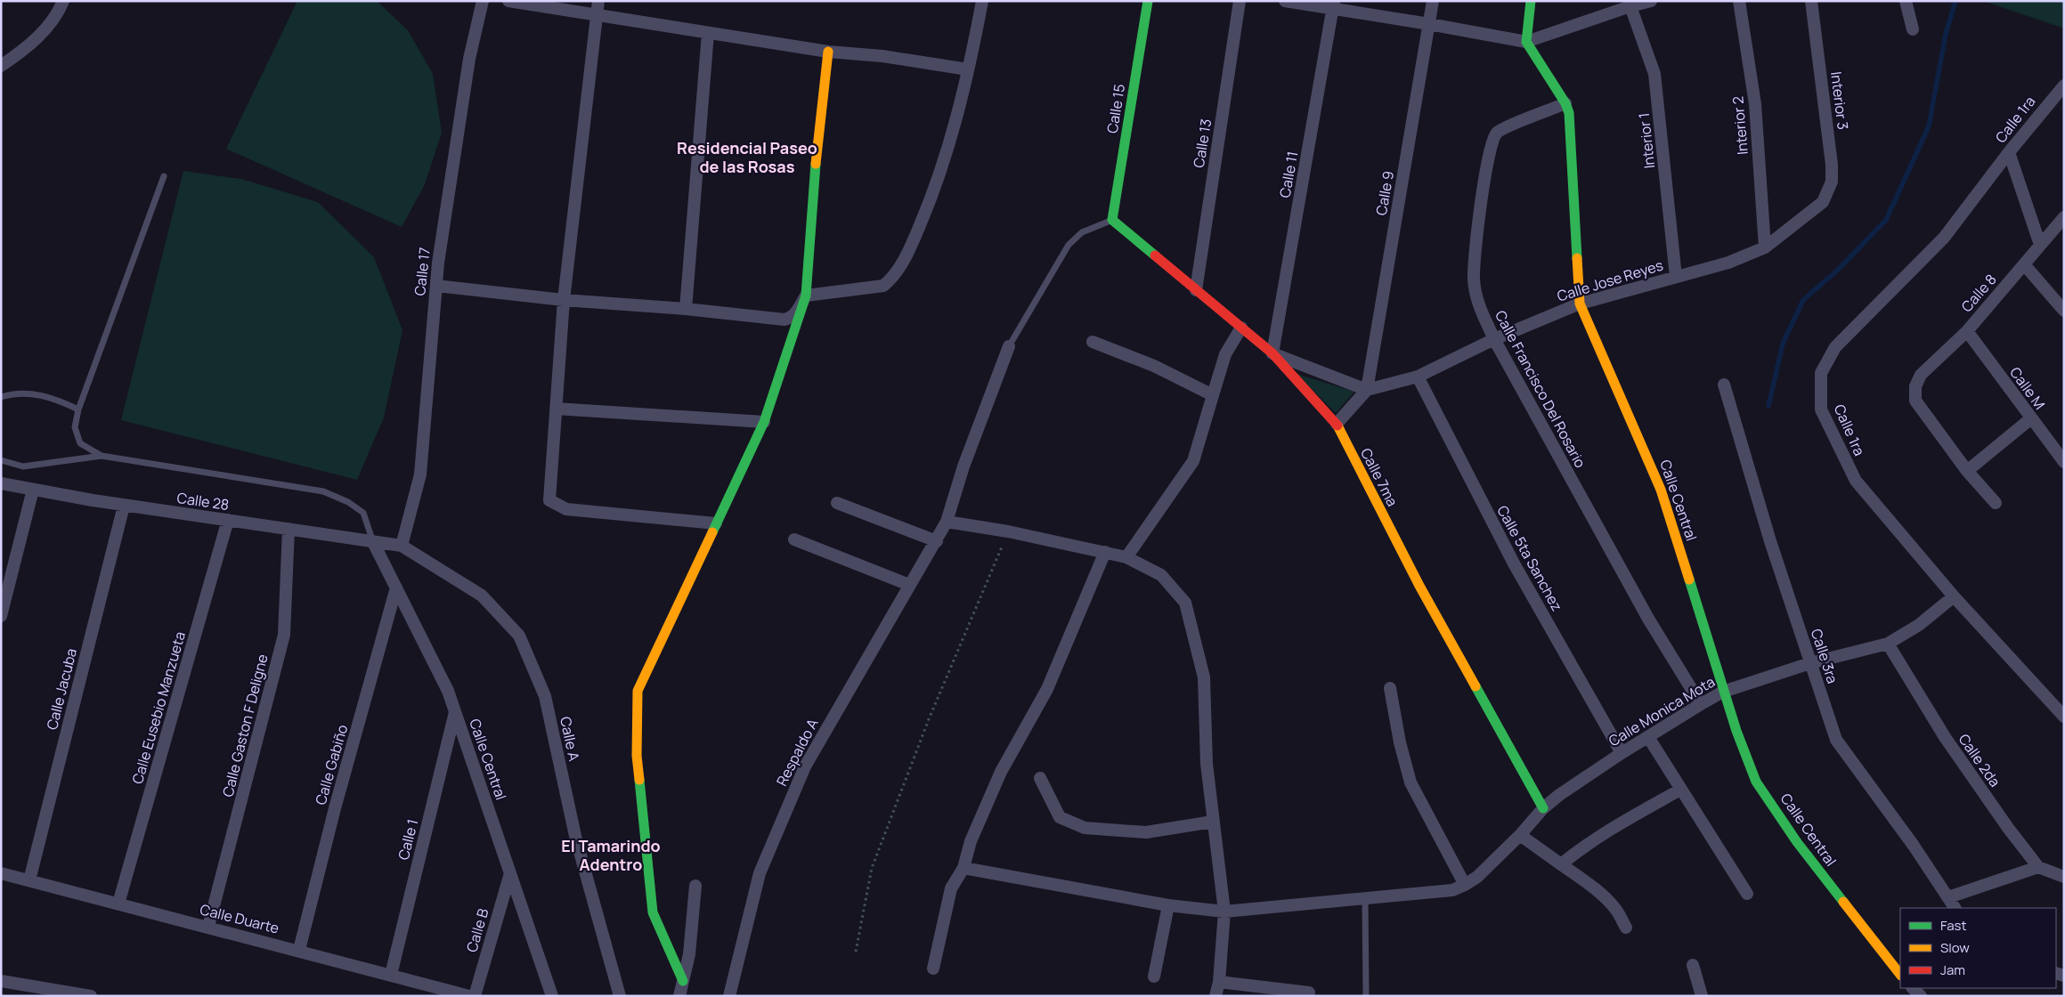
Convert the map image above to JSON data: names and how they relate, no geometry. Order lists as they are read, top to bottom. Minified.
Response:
{"streets":{"street":["Interior 3","Calle 15","Calle 1ra","Interior 2","Interior 1","Calle 13","Calle 11","Calle 9","Calle 17","Calle Jose Reyes","Calle 8","Calle M","Calle Francisco Del Rosario","Calle 7ma","Calle Central","Calle 28","Calle 5ta Sanchez","Calle 3ra","Calle Jacuba","Calle Eusebio Manzueta","Calle Monica Mota","Calle Gaston F Deligne","Calle A","Respaldo A","Calle 2da","Calle Gabiño","Calle 1","Calle Duarte","Calle B"]},"crossings":[["Interior 3","Calle Jose Reyes"],["Calle 15","Calle 7ma"],["Calle 1ra","Calle Monica Mota"],["Interior 2","Calle Jose Reyes"],["Interior 1","Calle Jose Reyes"],["Calle 13","Calle 7ma"],["Calle 11","Calle 7ma"],["Calle 9","Calle Jose Reyes"],["Calle 17","Calle 28"],["Calle 17","Calle A"],["Calle Jose Reyes","Calle Francisco Del Rosario"],["Calle Jose Reyes","Calle Central"],["Calle Jose Reyes","Calle 5ta Sanchez"],["Calle 8","Calle M"],["Calle Francisco Del Rosario","Calle Central"],["Calle Francisco Del Rosario","Calle Monica Mota"],["Calle 7ma","Calle Monica Mota"],["Calle Central","Calle 28"],["Calle Central","Calle Monica Mota"],["Calle Central","Calle Gabiño"],["Calle Central","Calle 1"],["Calle Central","Calle B"],["Calle 28","Calle Jacuba"],["Calle 28","Calle Eusebio Manzueta"],["Calle 28","Calle Gaston F Deligne"],["Calle 28","Calle A"],["Calle 5ta Sanchez","Calle Monica Mota"],["Calle 3ra","Calle Monica Mota"],["Calle Jacuba","Calle Duarte"],["Calle Eusebio Manzueta","Calle Duarte"],["Calle Monica Mota","Calle 2da"],["Calle Gaston F Deligne","Calle Duarte"],["Calle Gabiño","Calle Duarte"],["Calle 1","Calle Duarte"]],"districts":["Residencial Paseo de las Rosas","El Tamarindo Adentro"],"legend":["Fast","Slow","Jam"]}
